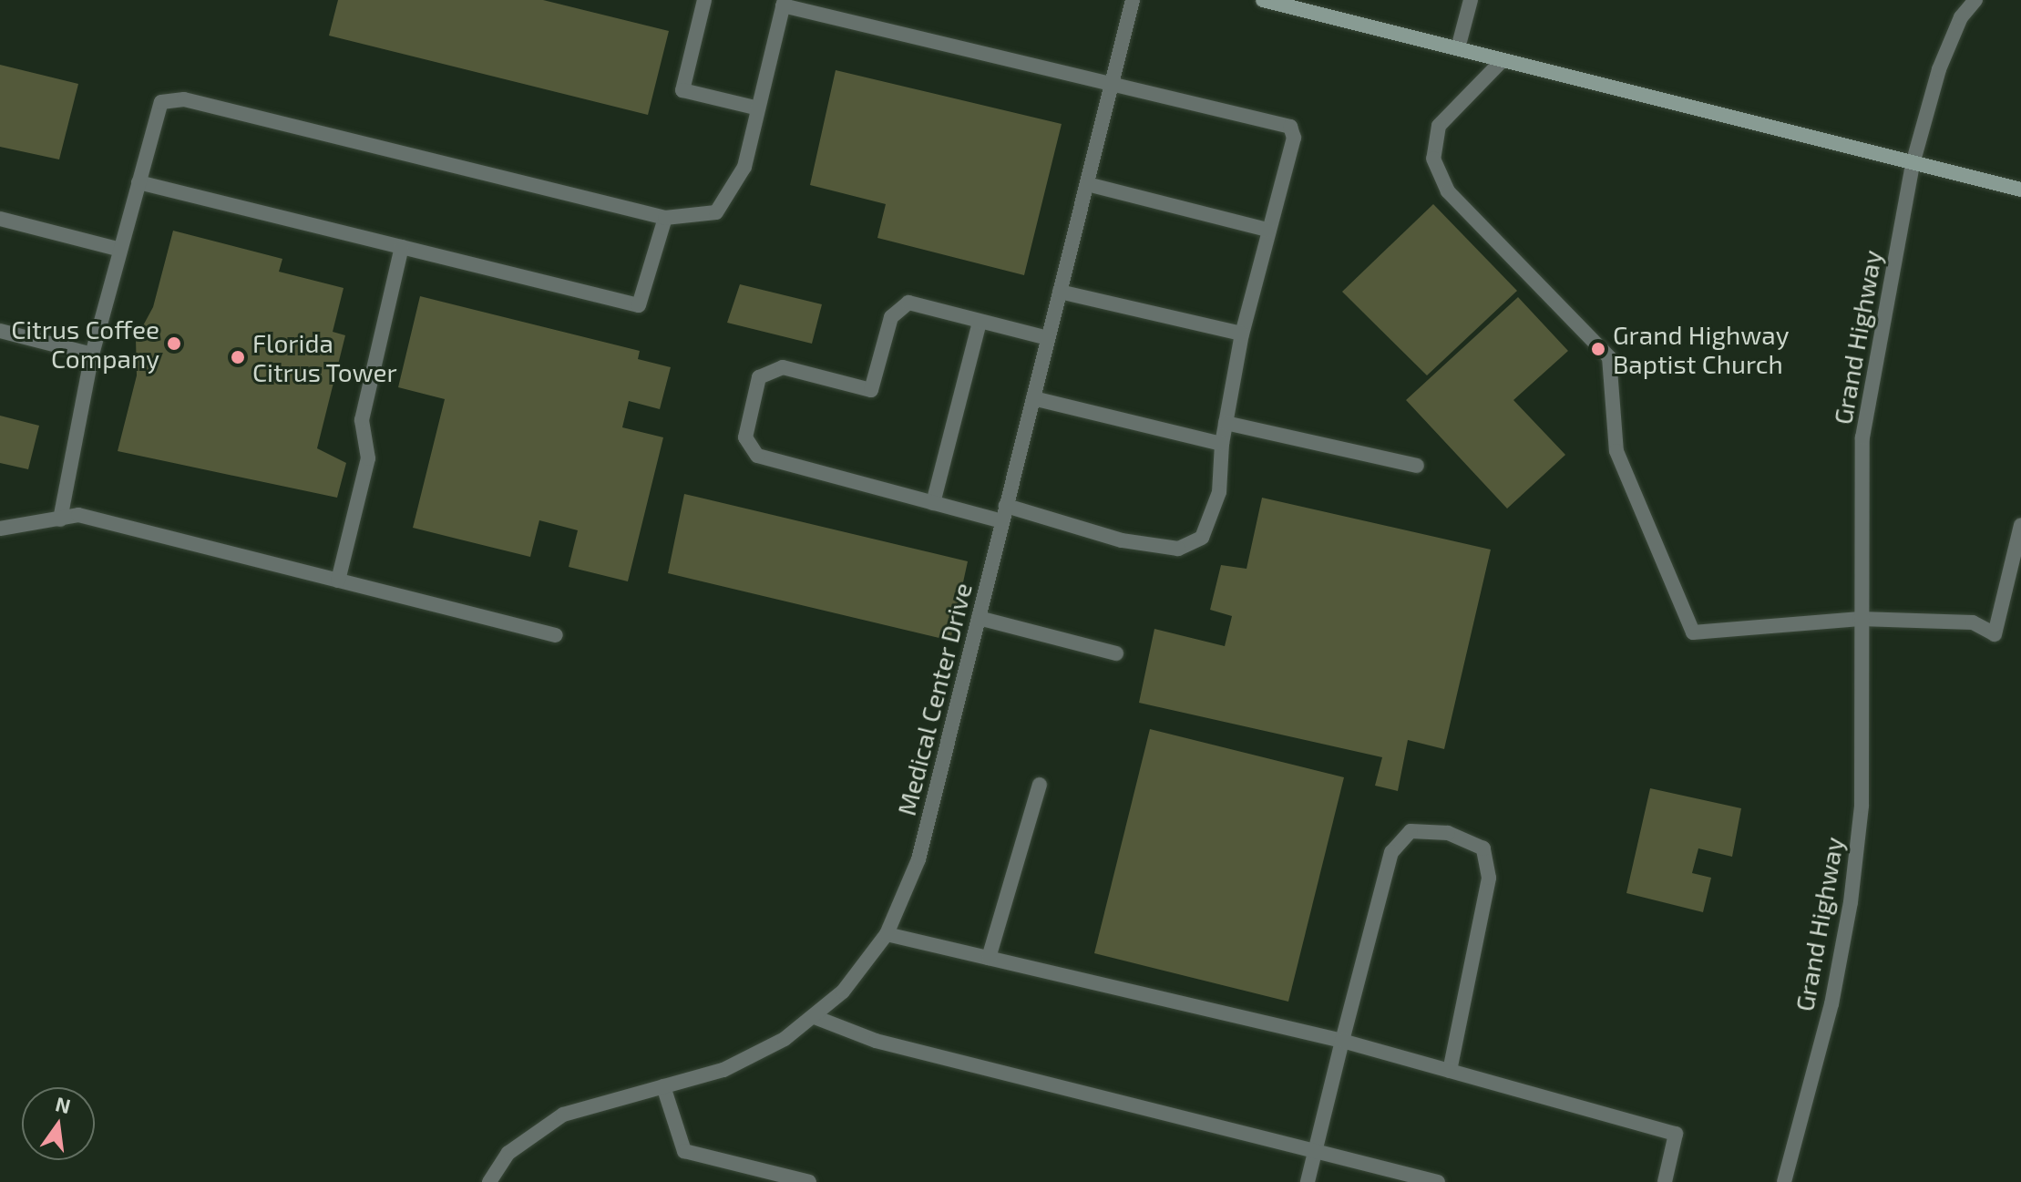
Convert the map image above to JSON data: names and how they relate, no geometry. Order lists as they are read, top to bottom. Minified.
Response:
{"streets":{"street":["Grand Highway","Medical Center Drive"]},"places":["Citrus Coffee Company","Grand Highway Baptist Church","Florida Citrus Tower"],"north":"top"}
